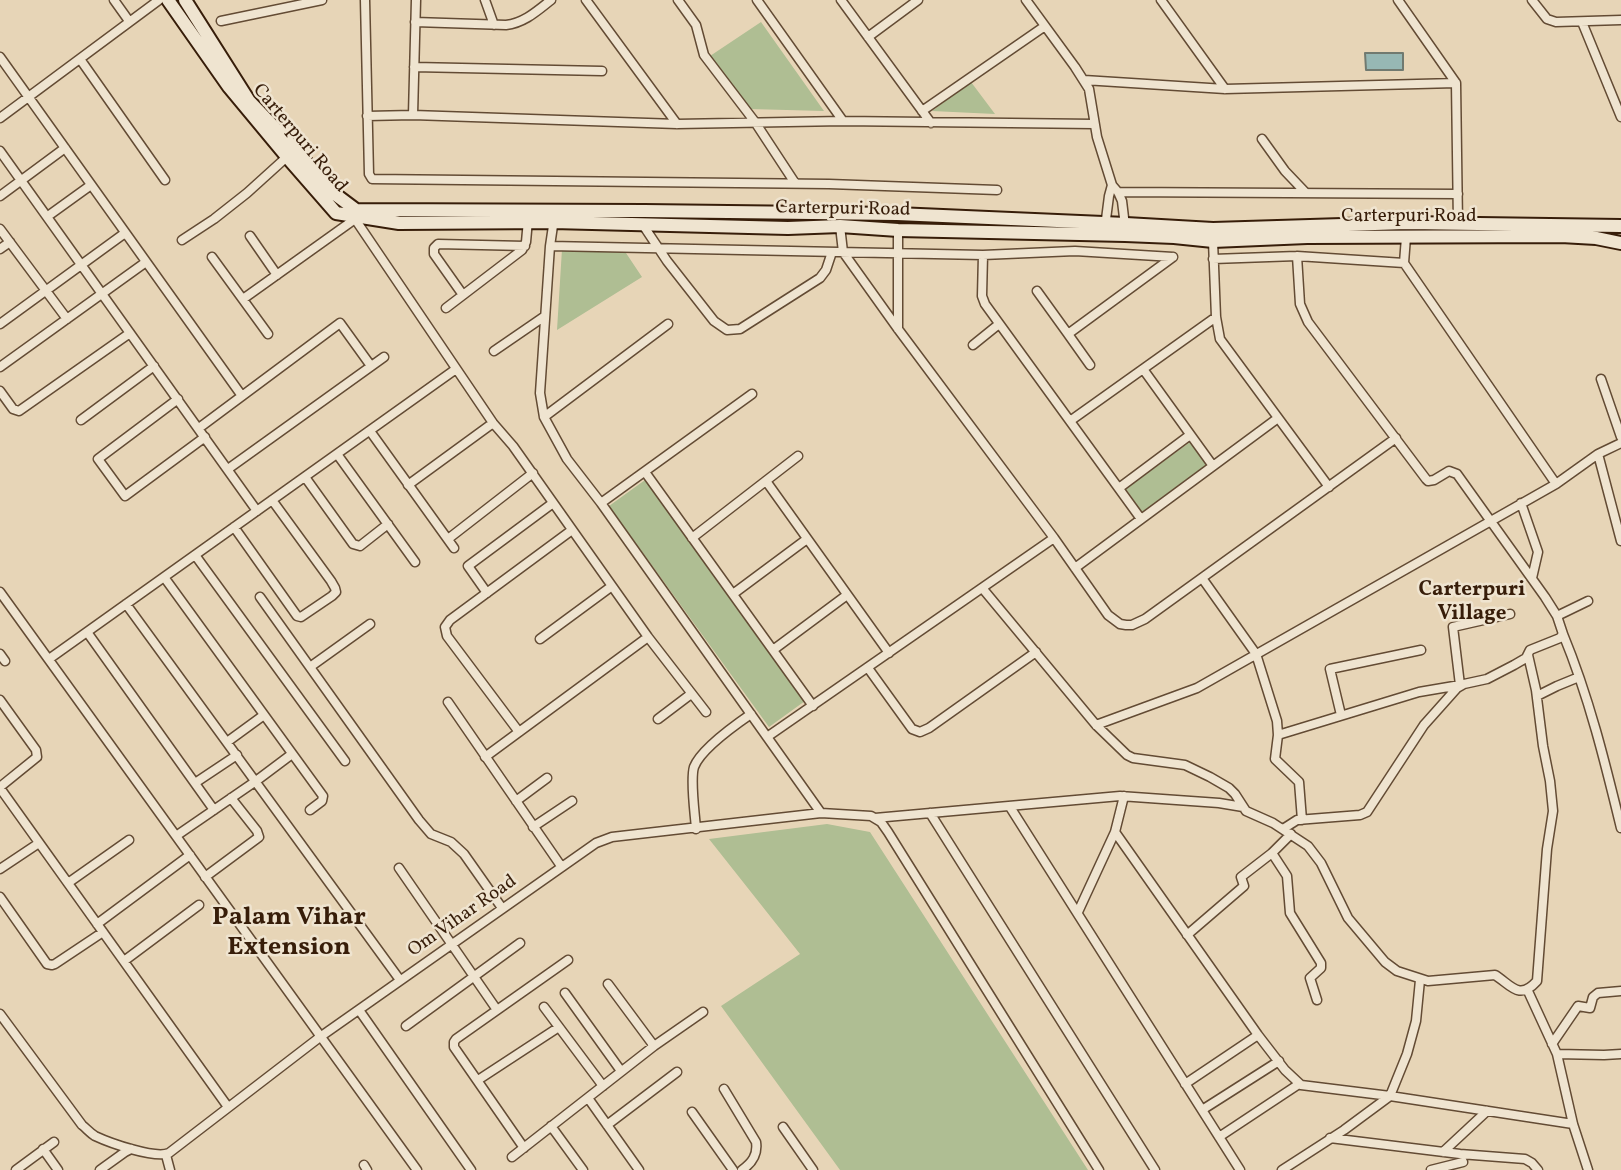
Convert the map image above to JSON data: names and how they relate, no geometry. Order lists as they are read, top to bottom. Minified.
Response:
{"streets":{"main road":["Carterpuri Road"],"street":["Om Vihar Road"]},"districts":["Carterpuri Village","Palam Vihar Extension"]}
